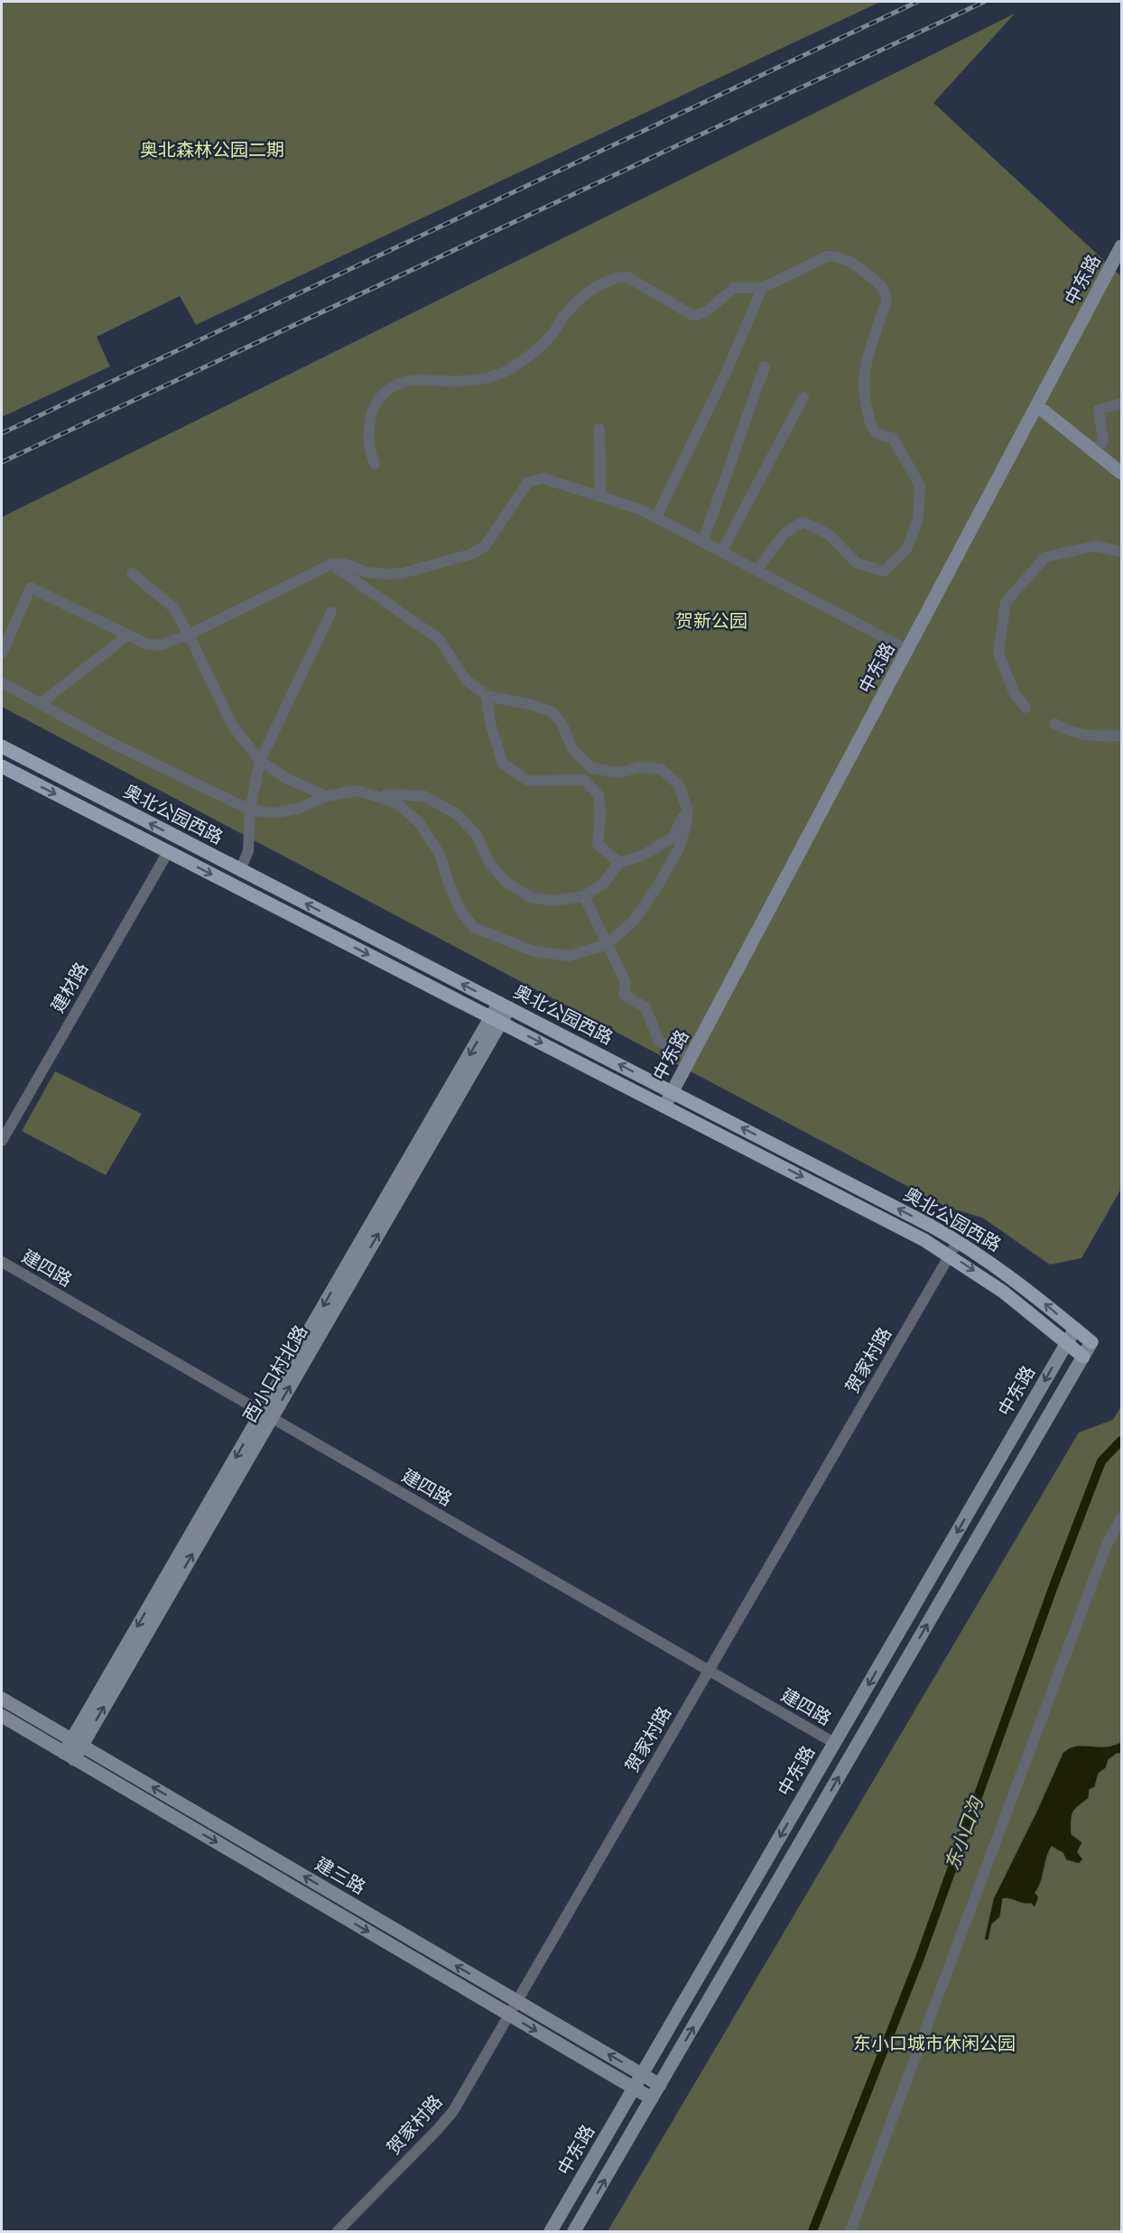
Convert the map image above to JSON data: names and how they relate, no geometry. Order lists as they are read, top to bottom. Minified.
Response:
{"streets":{"main road":["奥北公园西路"],"street":["中东路","建材路","建四路","贺家村路","西小口村北路","建三路"]},"crossings":[["中东路","奥北公园西路"],["中东路","建四路"],["中东路","建三路"],["奥北公园西路","建材路"],["奥北公园西路","贺家村路"],["奥北公园西路","西小口村北路"],["建四路","贺家村路"],["建四路","西小口村北路"],["贺家村路","建三路"],["西小口村北路","建三路"]],"water":["东小口沟"],"parks":["奥北森林公园二期","贺新公园","东小口城市休闲公园"]}
